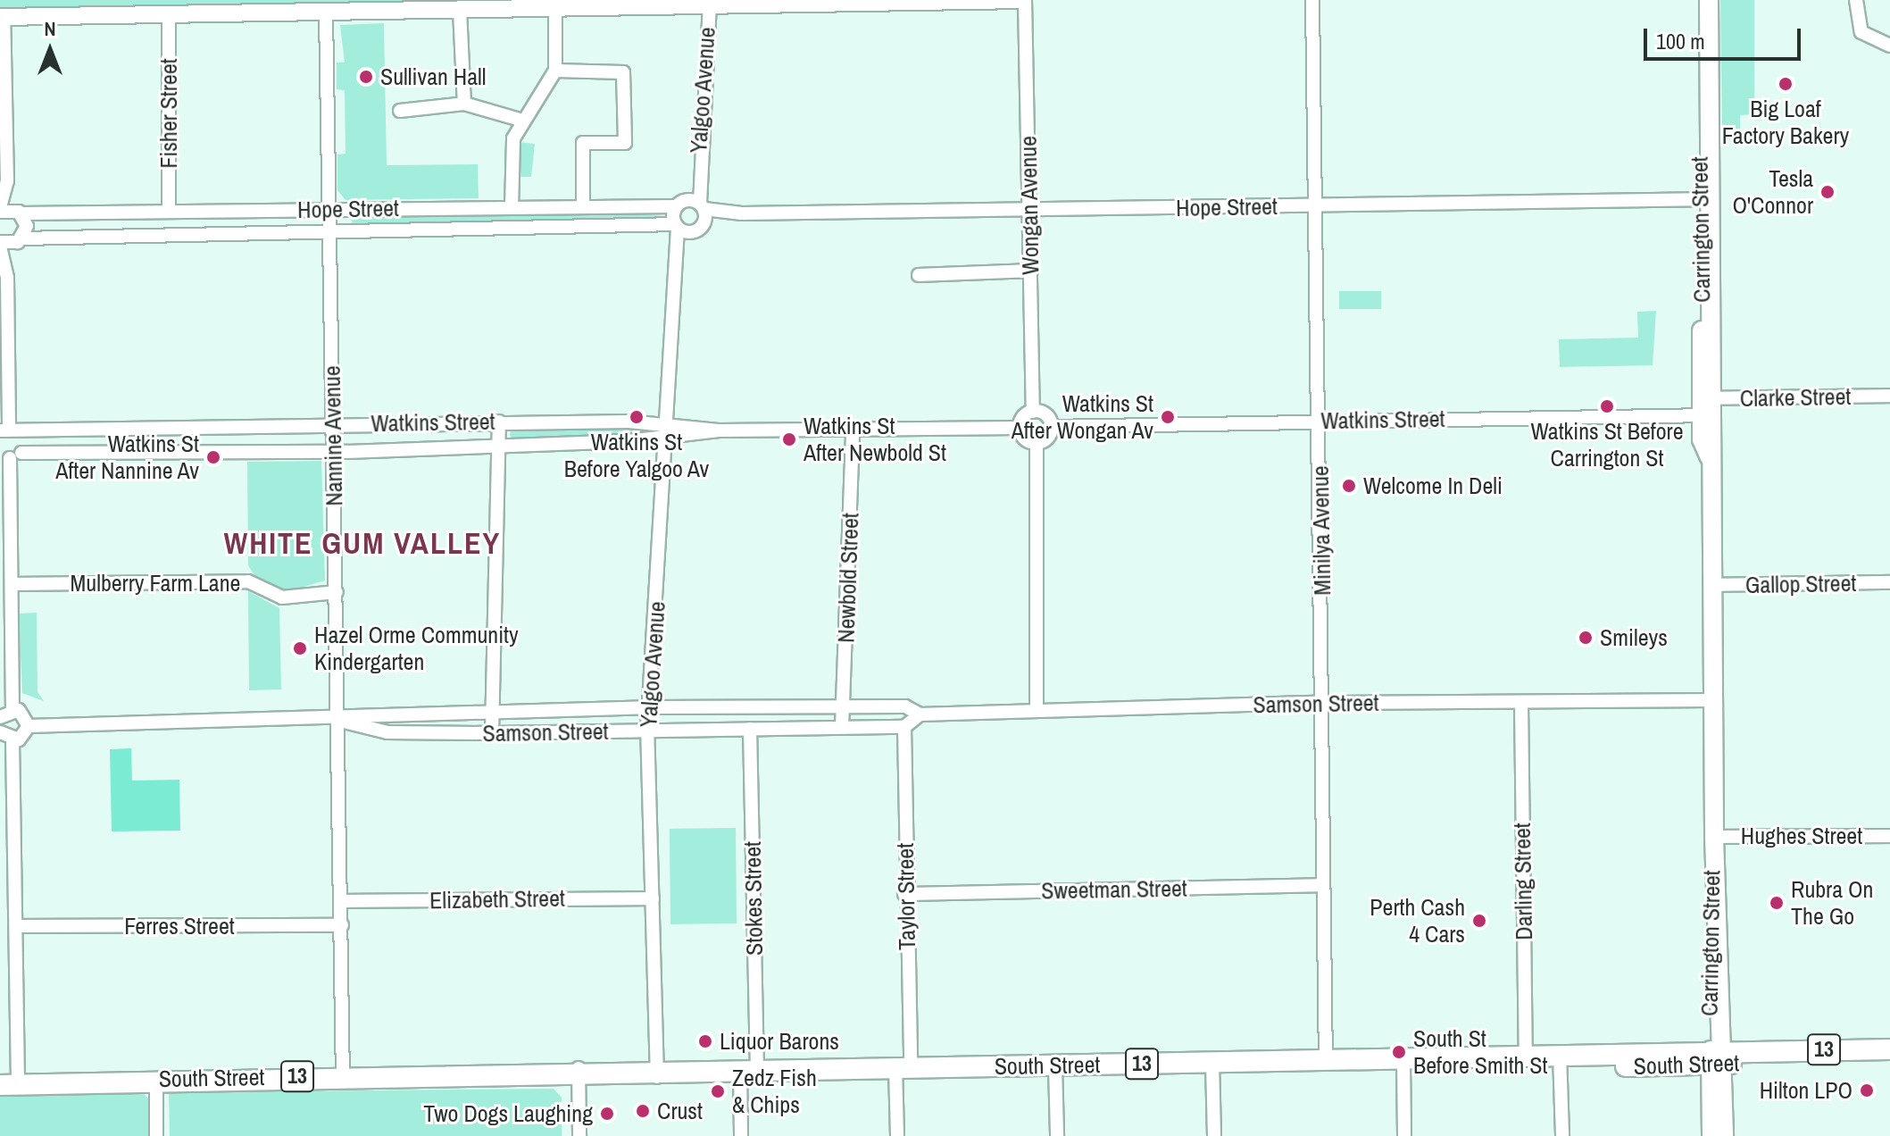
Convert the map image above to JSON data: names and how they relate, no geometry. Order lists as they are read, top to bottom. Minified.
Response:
{"streets":{"main road":["Carrington Street","13","South Street"],"street":["Yalgoo Avenue","Fisher Street","Wongan Avenue","Hope Street","Clarke Street","Watkins Street","Nannine Avenue","Minilya Avenue","Newbold Street","Mulberry Farm Lane","Gallop Street","Samson Street","Hughes Street","Darling Street","Sweetman Street","Taylor Street","Stokes Street","Elizabeth Street","Ferres Street"]},"crossings":[["Yalgoo Avenue","Hope Street"],["Yalgoo Avenue","Watkins Street"],["Yalgoo Avenue","Samson Street"],["Yalgoo Avenue","Elizabeth Street"],["Yalgoo Avenue","South Street"],["Fisher Street","Hope Street"],["Wongan Avenue","Hope Street"],["Hope Street","Carrington Street"],["Hope Street","Nannine Avenue"],["Hope Street","Minilya Avenue"],["Carrington Street","Clarke Street"],["Carrington Street","Watkins Street"],["Carrington Street","Gallop Street"],["Carrington Street","Samson Street"],["Carrington Street","Hughes Street"],["Carrington Street","South Street"],["Clarke Street","Watkins Street"],["Watkins Street","Nannine Avenue"],["Watkins Street","Minilya Avenue"],["Watkins Street","Newbold Street"],["Nannine Avenue","Mulberry Farm Lane"],["Nannine Avenue","Samson Street"],["Nannine Avenue","Elizabeth Street"],["Nannine Avenue","Ferres Street"],["Nannine Avenue","South Street"],["Minilya Avenue","Samson Street"],["Minilya Avenue","Sweetman Street"],["Minilya Avenue","South Street"],["Newbold Street","Samson Street"],["Samson Street","Darling Street"],["Samson Street","Taylor Street"],["Samson Street","Stokes Street"],["Darling Street","South Street"],["Sweetman Street","Taylor Street"],["Taylor Street","South Street"],["Stokes Street","South Street"]],"districts":["WHITE GUM VALLEY"],"places":["Sullivan Hall","Big Loaf Factory Bakery","Tesla O'Connor","Watkins St Before Carrington St","Watkins St Before Yalgoo Av","Watkins St After Wongan Av","Watkins St After Newbold St","Watkins St After Nannine Av","Welcome In Deli","Smileys","Hazel Orme Community Kindergarten","Rubra On The Go","Perth Cash 4 Cars","Liquor Barons","South St Before Smith St","Hilton LPO","Zedz Fish & Chips","Crust","Two Dogs Laughing"],"scale_bar":"100 m","north":"top"}
